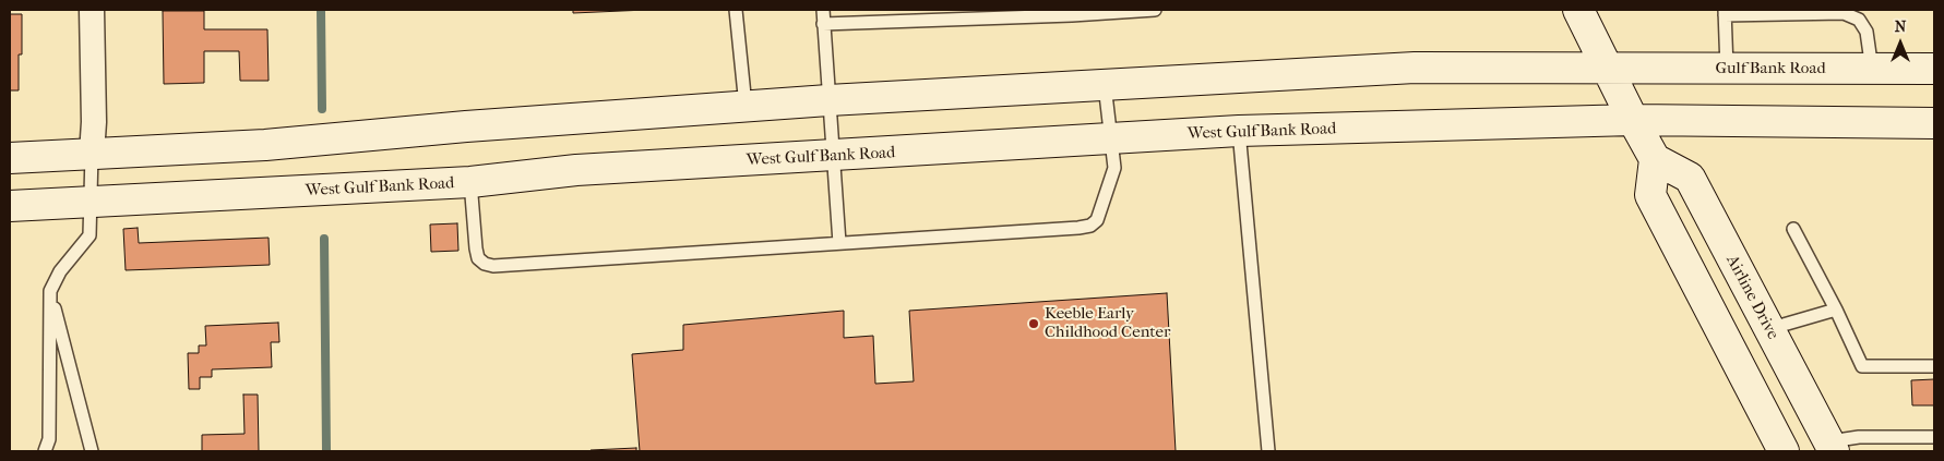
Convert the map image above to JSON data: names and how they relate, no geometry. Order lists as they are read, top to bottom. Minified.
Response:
{"streets":{"main road":["Gulf Bank Road","West Gulf Bank Road","Airline Drive"]},"places":["Keeble Early Childhood Center"],"north":"top"}
